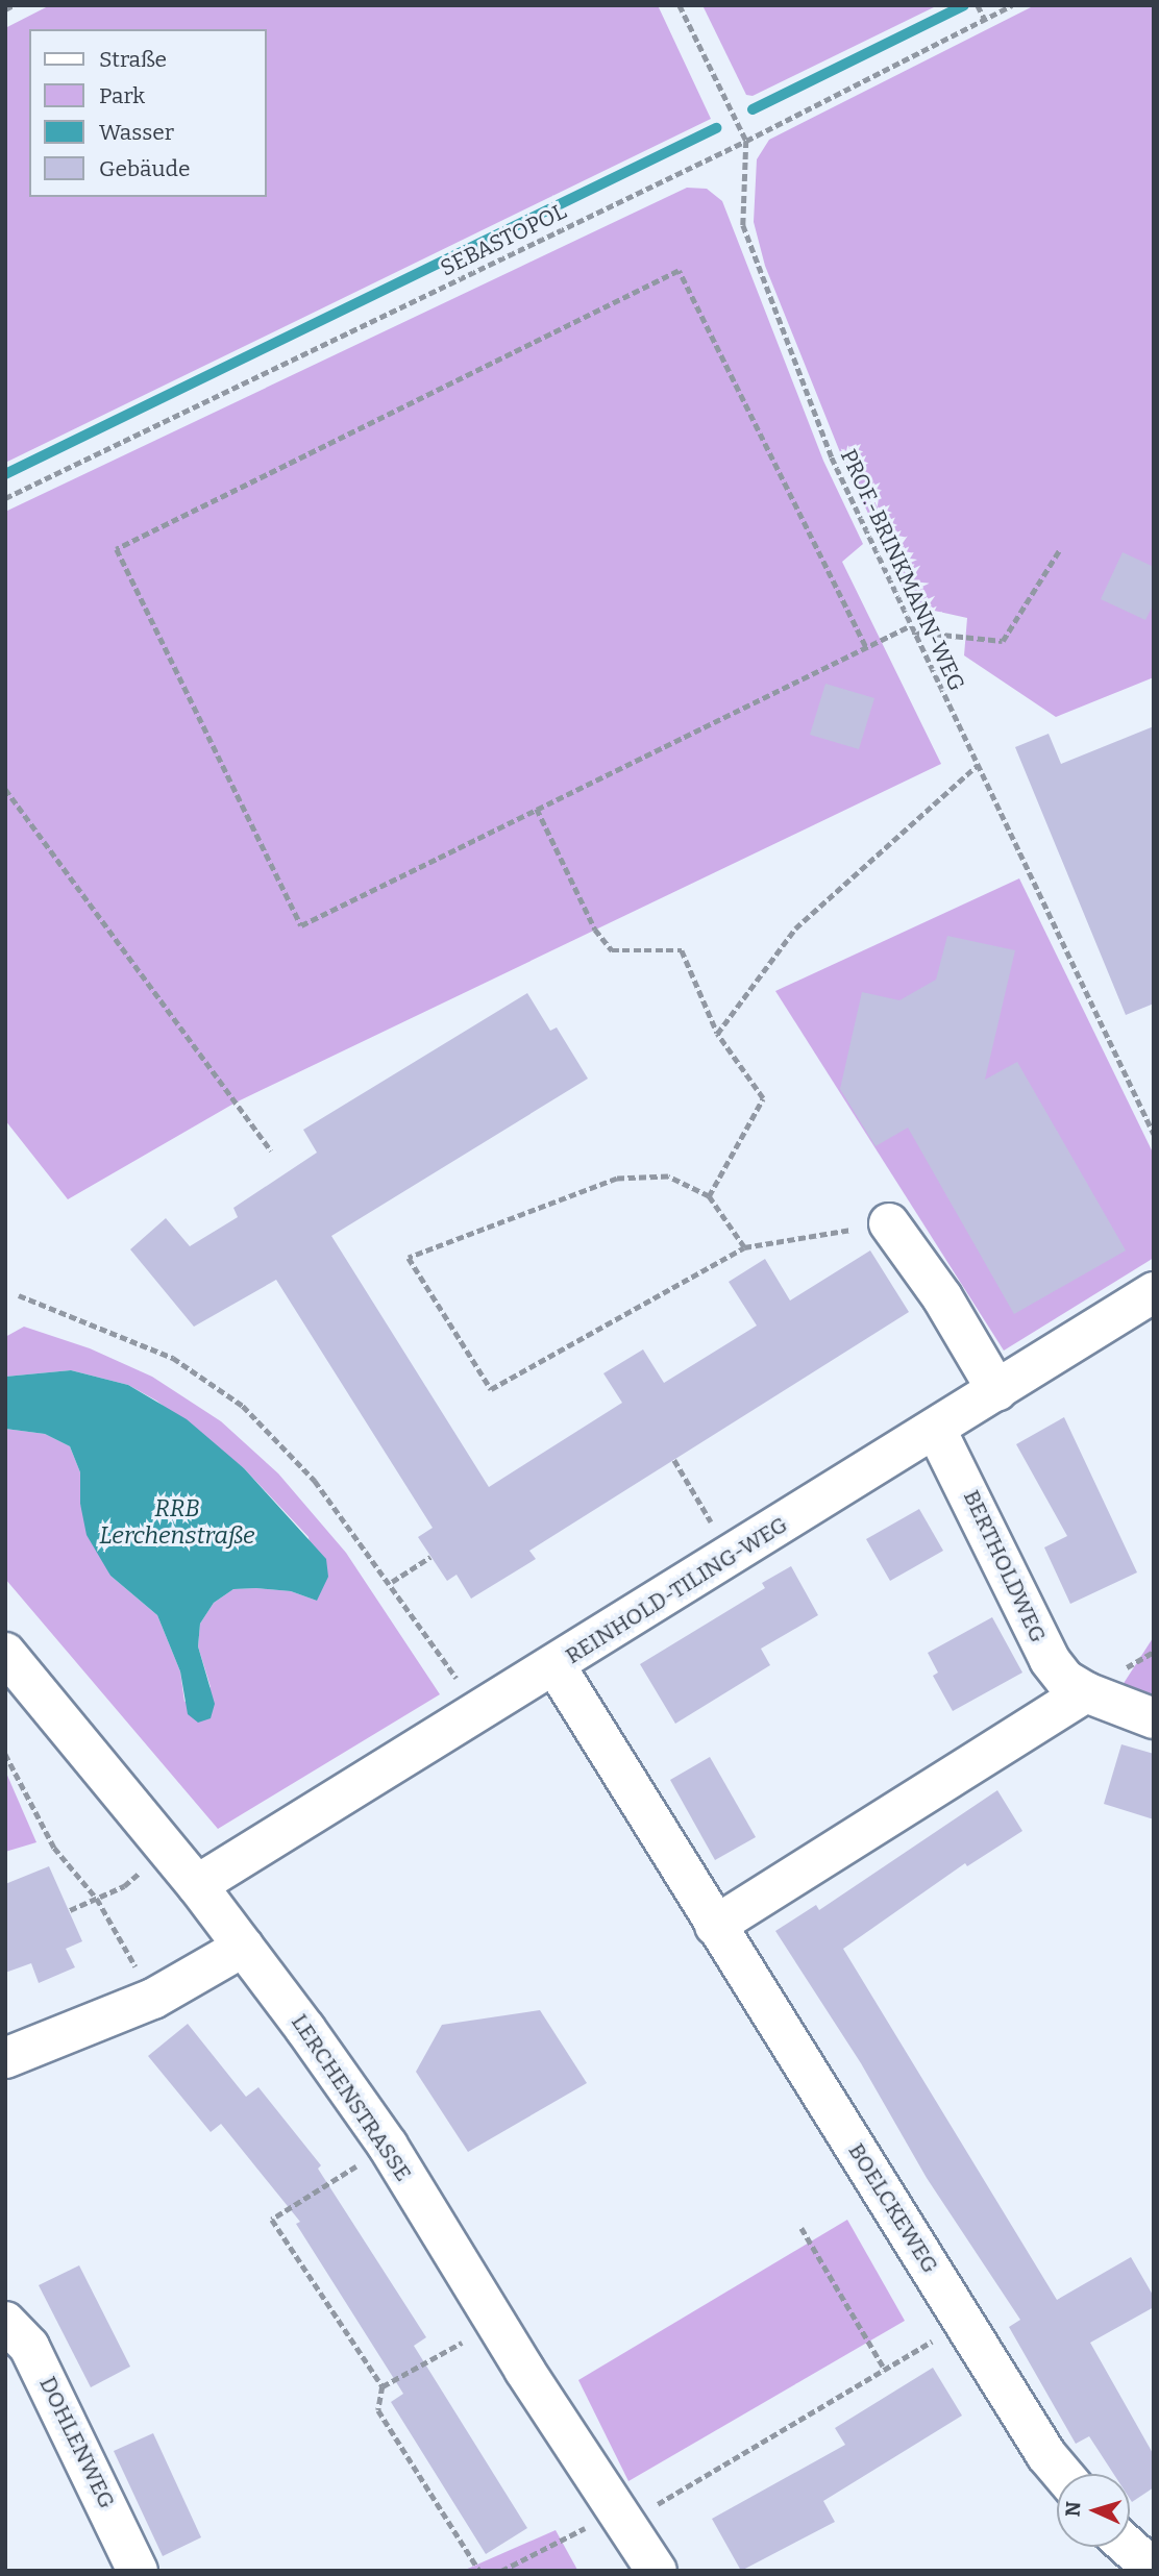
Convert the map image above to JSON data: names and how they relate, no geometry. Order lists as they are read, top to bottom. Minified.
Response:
{"streets":{"street":["BERTHOLDWEG","REINHOLD-TILING-WEG","LERCHENSTRASSE","BOELCKEWEG","DOHLENWEG"],"path":["SEBASTOPOL","PROF.-BRINKMANN-WEG"]},"crossings":[["SEBASTOPOL","PROF.-BRINKMANN-WEG"],["BERTHOLDWEG","REINHOLD-TILING-WEG"],["REINHOLD-TILING-WEG","LERCHENSTRASSE"],["REINHOLD-TILING-WEG","BOELCKEWEG"]],"water":["RRB Lerchenstraße"],"legend":["Straße","Park","Wasser","Gebäude"],"north":"left"}
